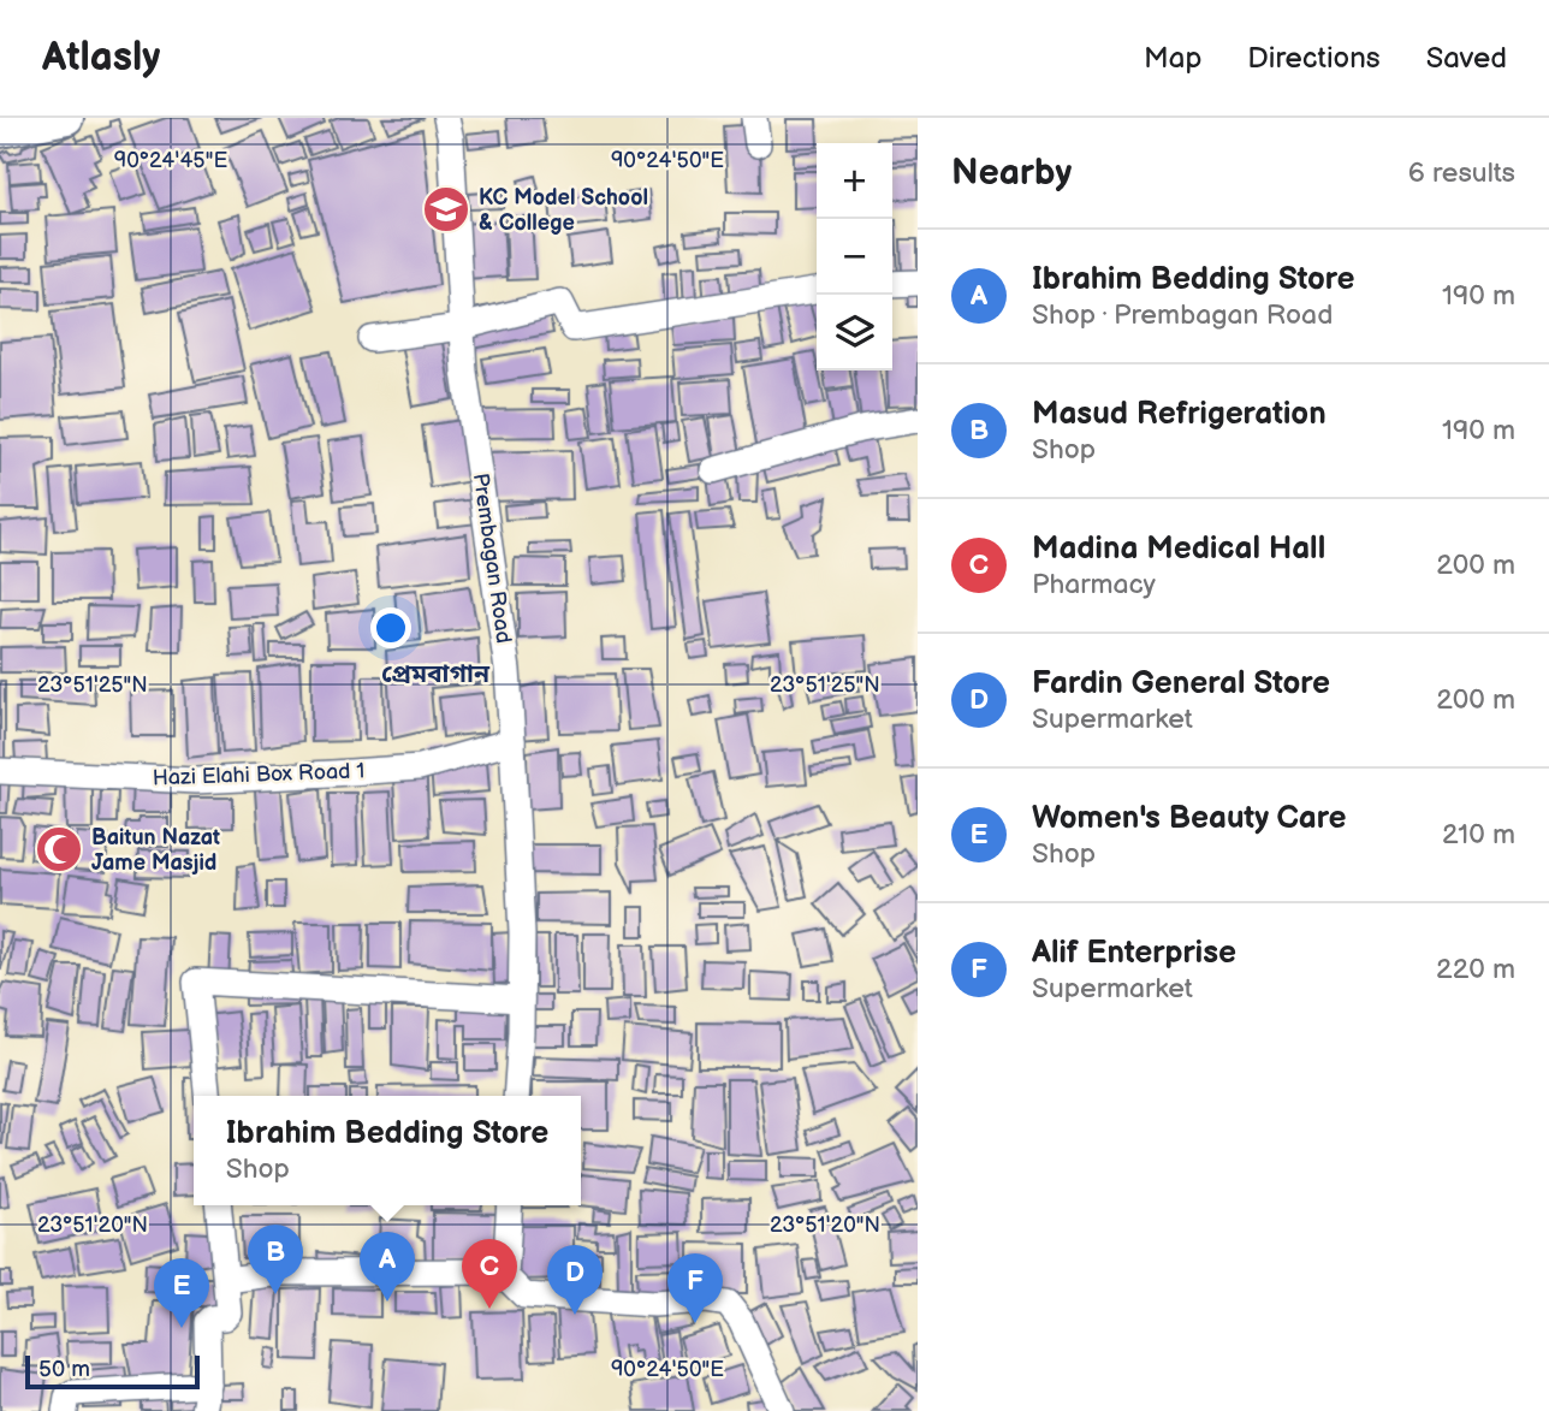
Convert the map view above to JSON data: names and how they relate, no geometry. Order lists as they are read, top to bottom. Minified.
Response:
{"streets":{"street":["Prembagan Road","Hazi Elahi Box Road 1"]},"crossings":[["Prembagan Road","Hazi Elahi Box Road 1"]],"districts":["প্রেমবাগান"],"places":{"school or university":["KC Model School & College"],"mosque":["Baitun Nazat Jame Masjid"]},"scale_bar":"50 m","page":{"header":"Atlasly","nav":["Map","Directions","Saved"],"heading":["Nearby","6 results"],"map_buttons":["+","−"],"list":[{"mark":"A","name":"Ibrahim Bedding Store","note":"Shop · Prembagan Road","value":"190 m"},{"mark":"B","name":"Masud Refrigeration","note":"Shop","value":"190 m"},{"mark":"C","name":"Madina Medical Hall","note":"Pharmacy","value":"200 m"},{"mark":"D","name":"Fardin General Store","note":"Supermarket","value":"200 m"},{"mark":"E","name":"Women's Beauty Care","note":"Shop","value":"210 m"},{"mark":"F","name":"Alif Enterprise","note":"Supermarket","value":"220 m"}],"popup":["Ibrahim Bedding Store","Shop"],"pins":["B","A","C","D","F","E"],"scale":"50 m"},"coordinates":["90°24'45\"E","90°24'50\"E","23°51'25\"N","23°51'20\"N"]}
